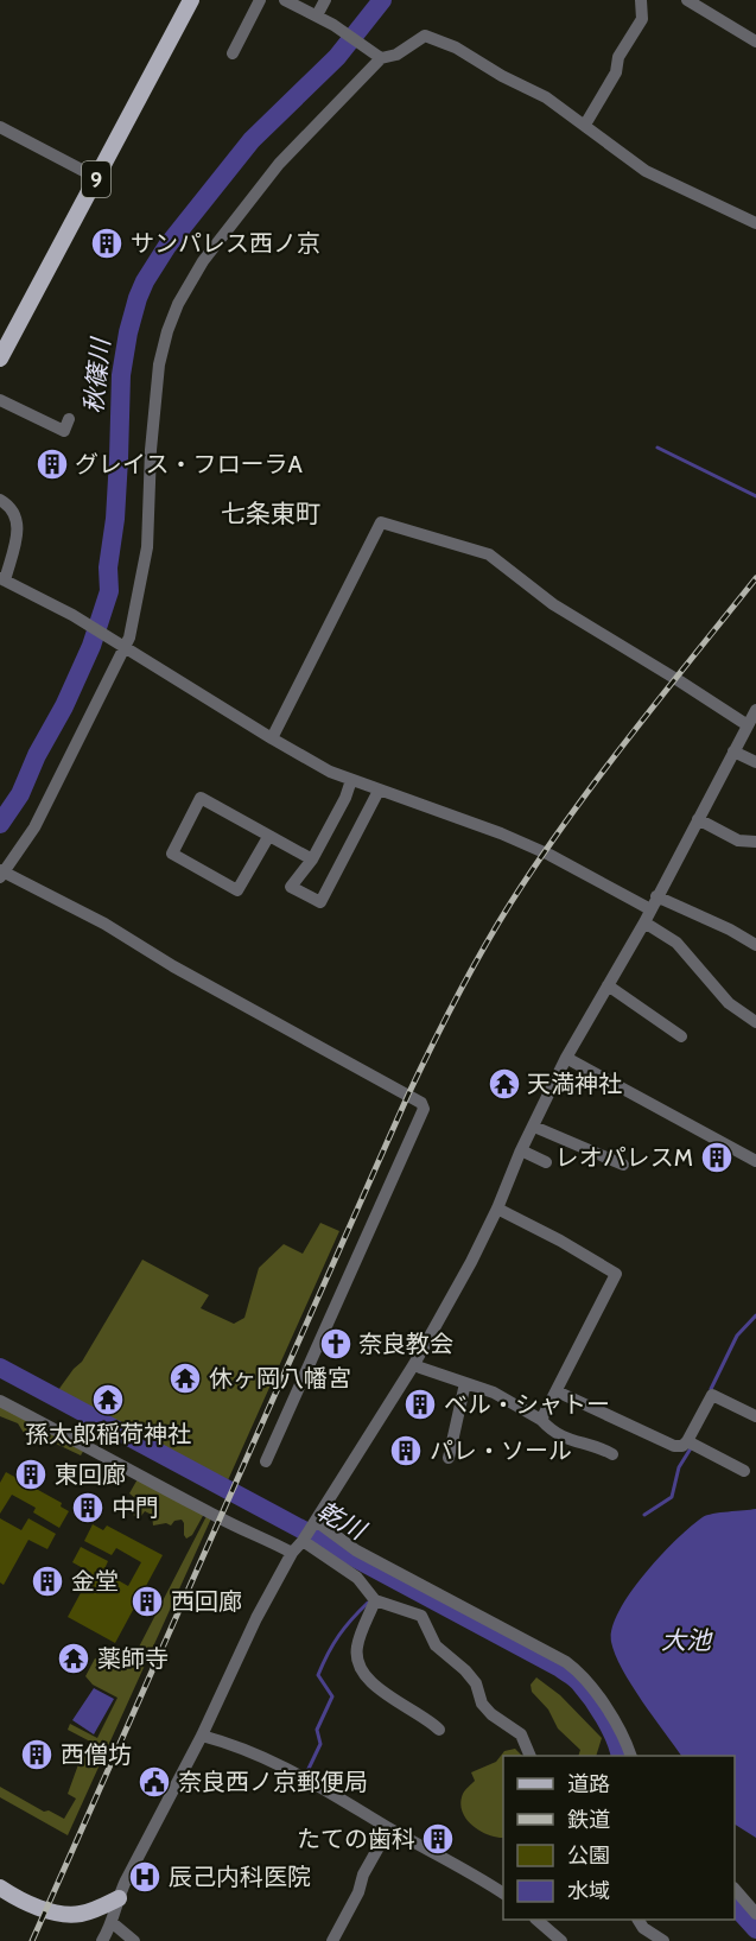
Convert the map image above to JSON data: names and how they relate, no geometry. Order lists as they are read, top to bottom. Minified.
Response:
{"streets":{"main road":["9"]},"districts":["七条東町"],"water":["秋篠川","乾川","大池"],"places":{"building":["サンパレス西ノ京","グレイス・フローラA","レオパレスM","ベル・シャトー","パレ・ソール","東回廊","中門","金堂","西回廊","西僧坊","たての歯科"],"temple":["天満神社","休ヶ岡八幡宮","孫太郎稲荷神社","薬師寺"],"church":["奈良教会"],"public building":["奈良西ノ京郵便局"],"hospital":["辰己内科医院"]},"legend":["道路","鉄道","公園","水域"]}
